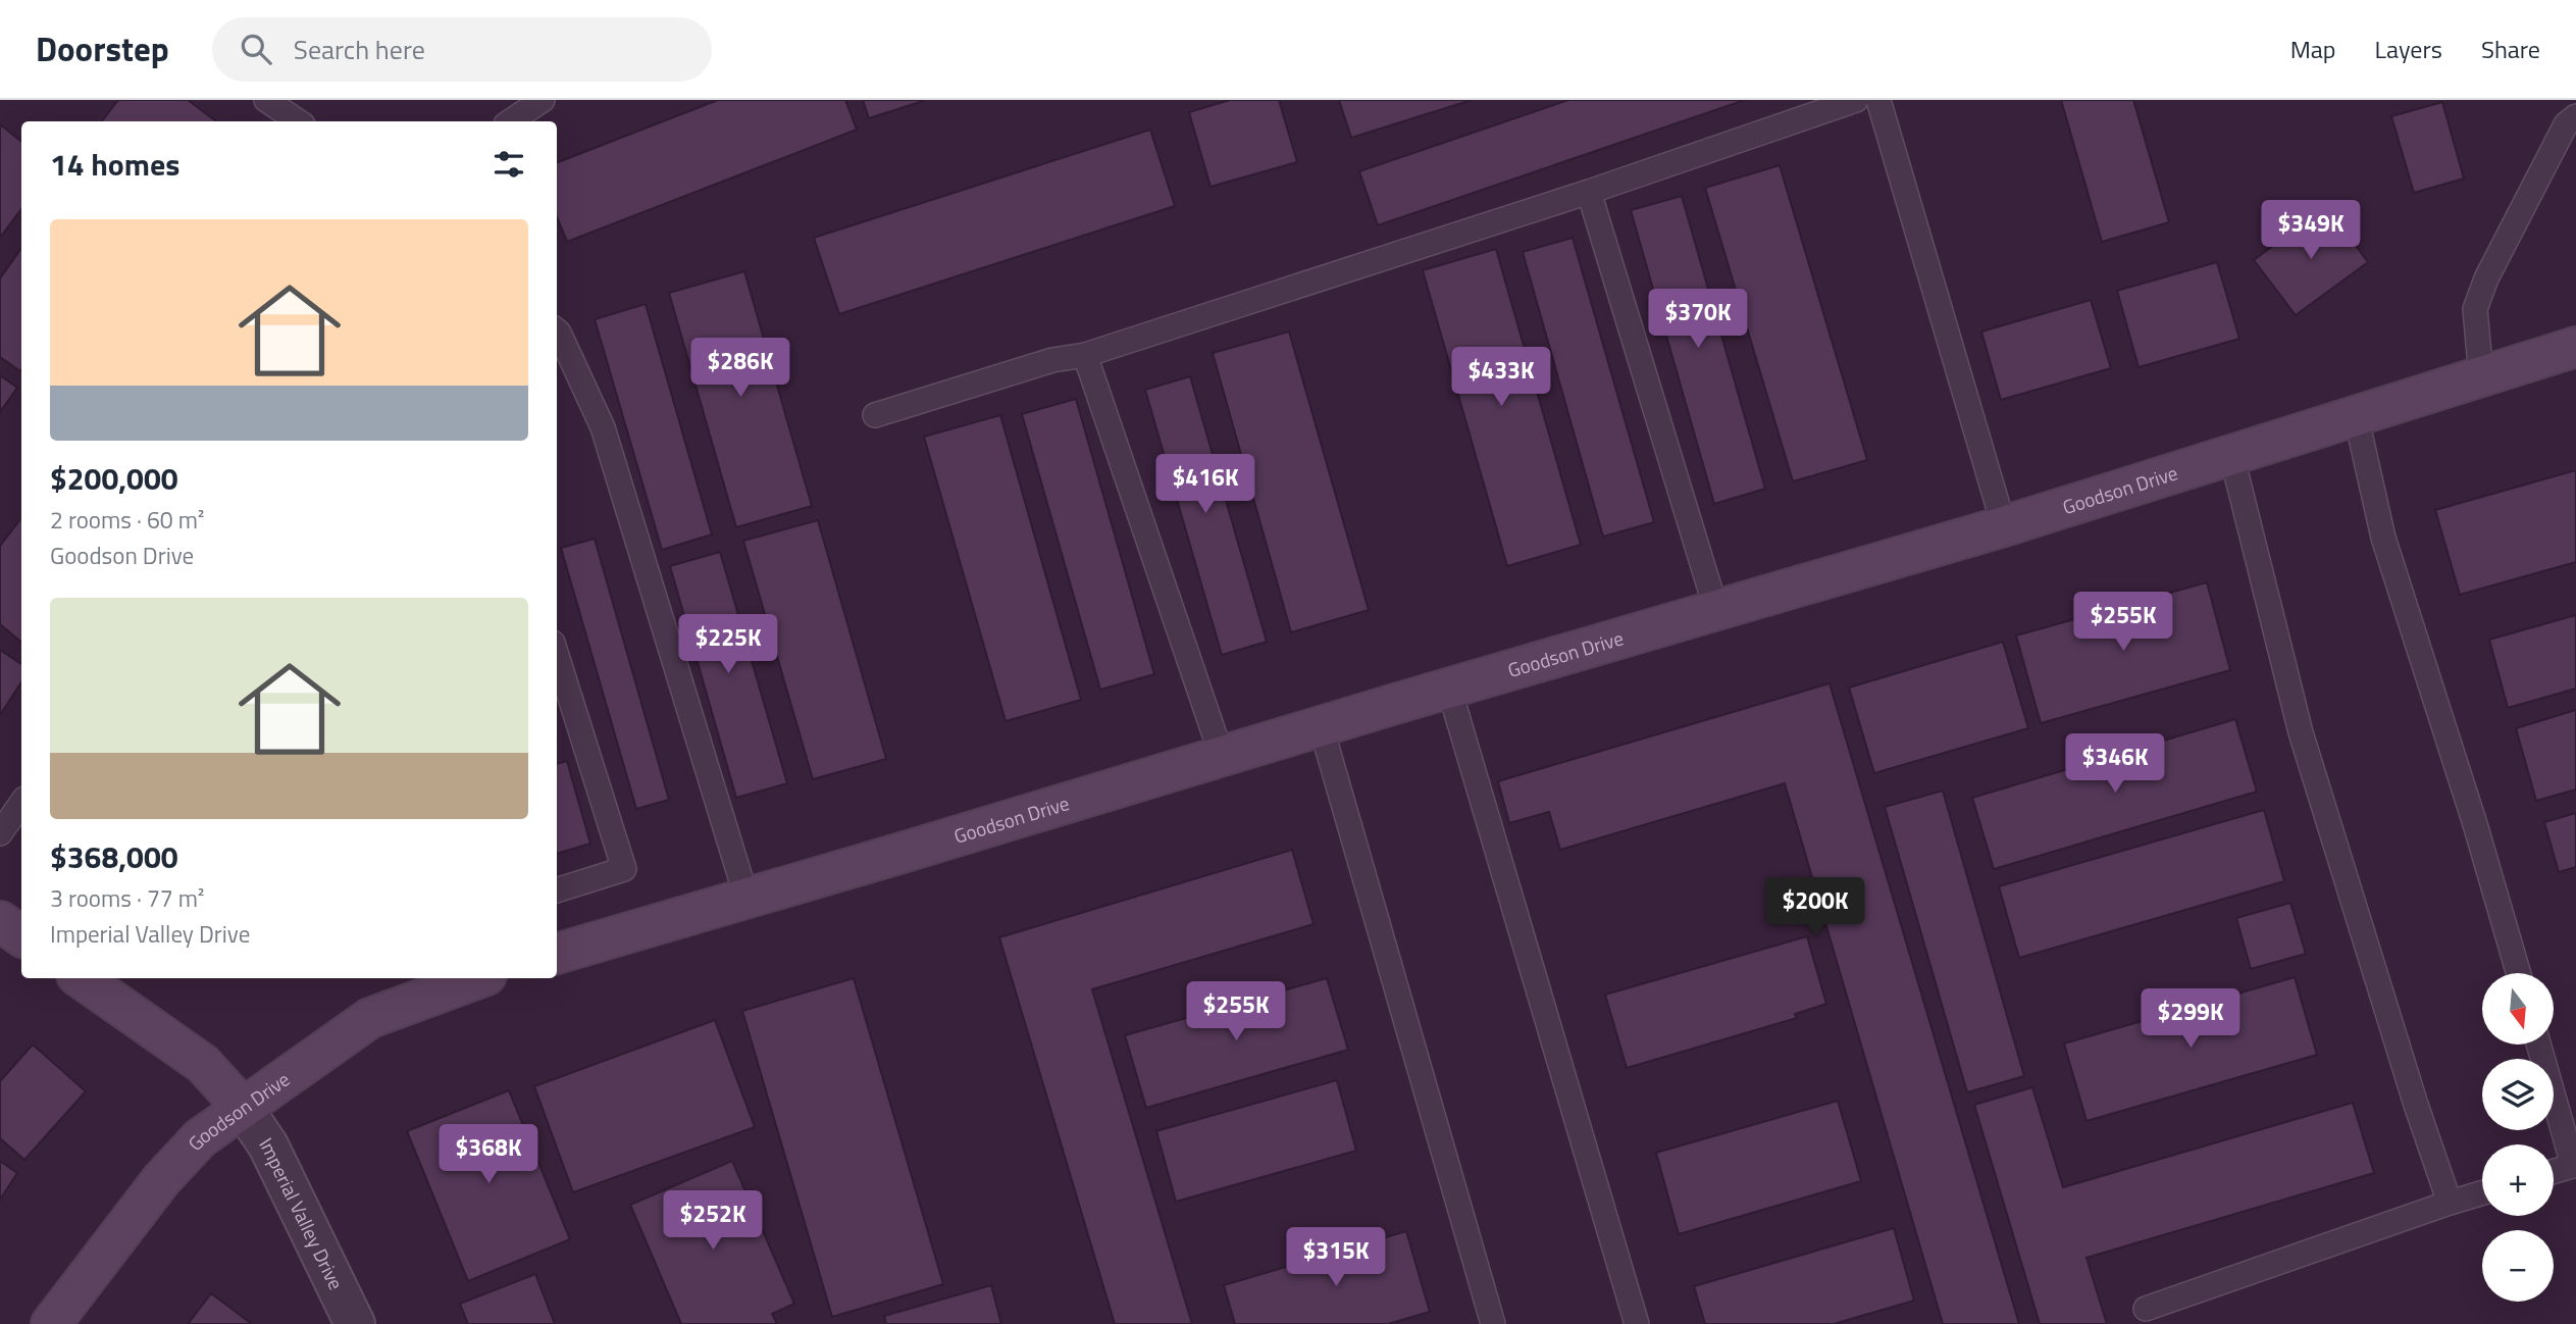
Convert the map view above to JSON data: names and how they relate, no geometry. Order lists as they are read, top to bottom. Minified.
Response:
{"streets":{"street":["Goodson Drive","Imperial Valley Drive"]},"crossings":[["Goodson Drive","Imperial Valley Drive"]],"north":"bottom","page":{"header":"Doorstep","search":"Search here","nav":["Map","Layers","Share"],"heading":"14 homes","price":["$349K","$370K","$286K","$433K","$416K","$255K","$225K","$346K","$200K","$255K","$299K","$368K","$252K","$315K"],"list":[{"name":"$200,000","note":"2 rooms · 60 m² · Goodson Drive"},{"name":"$368,000","note":"3 rooms · 77 m² · Imperial Valley Drive"}],"map_buttons":["+","−"]}}
